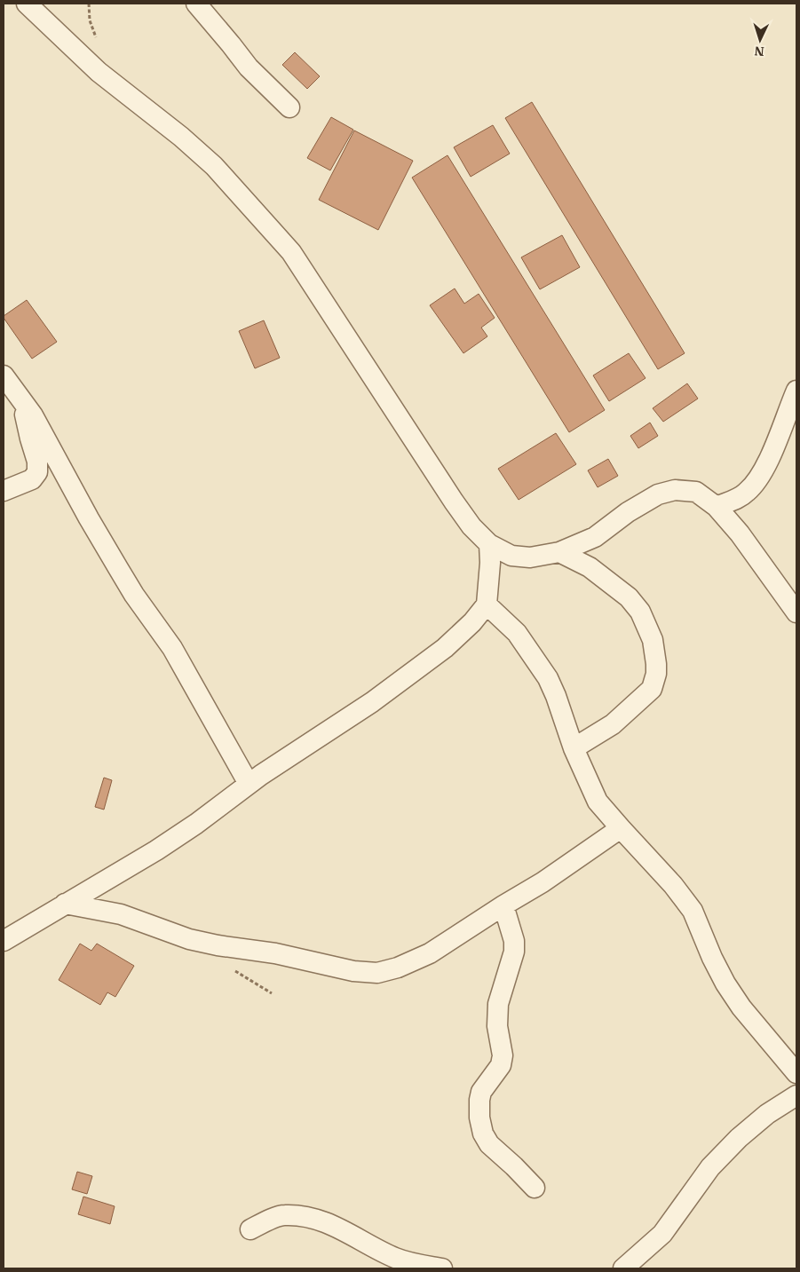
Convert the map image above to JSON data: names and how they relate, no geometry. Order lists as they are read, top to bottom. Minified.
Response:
{"north":"bottom"}
